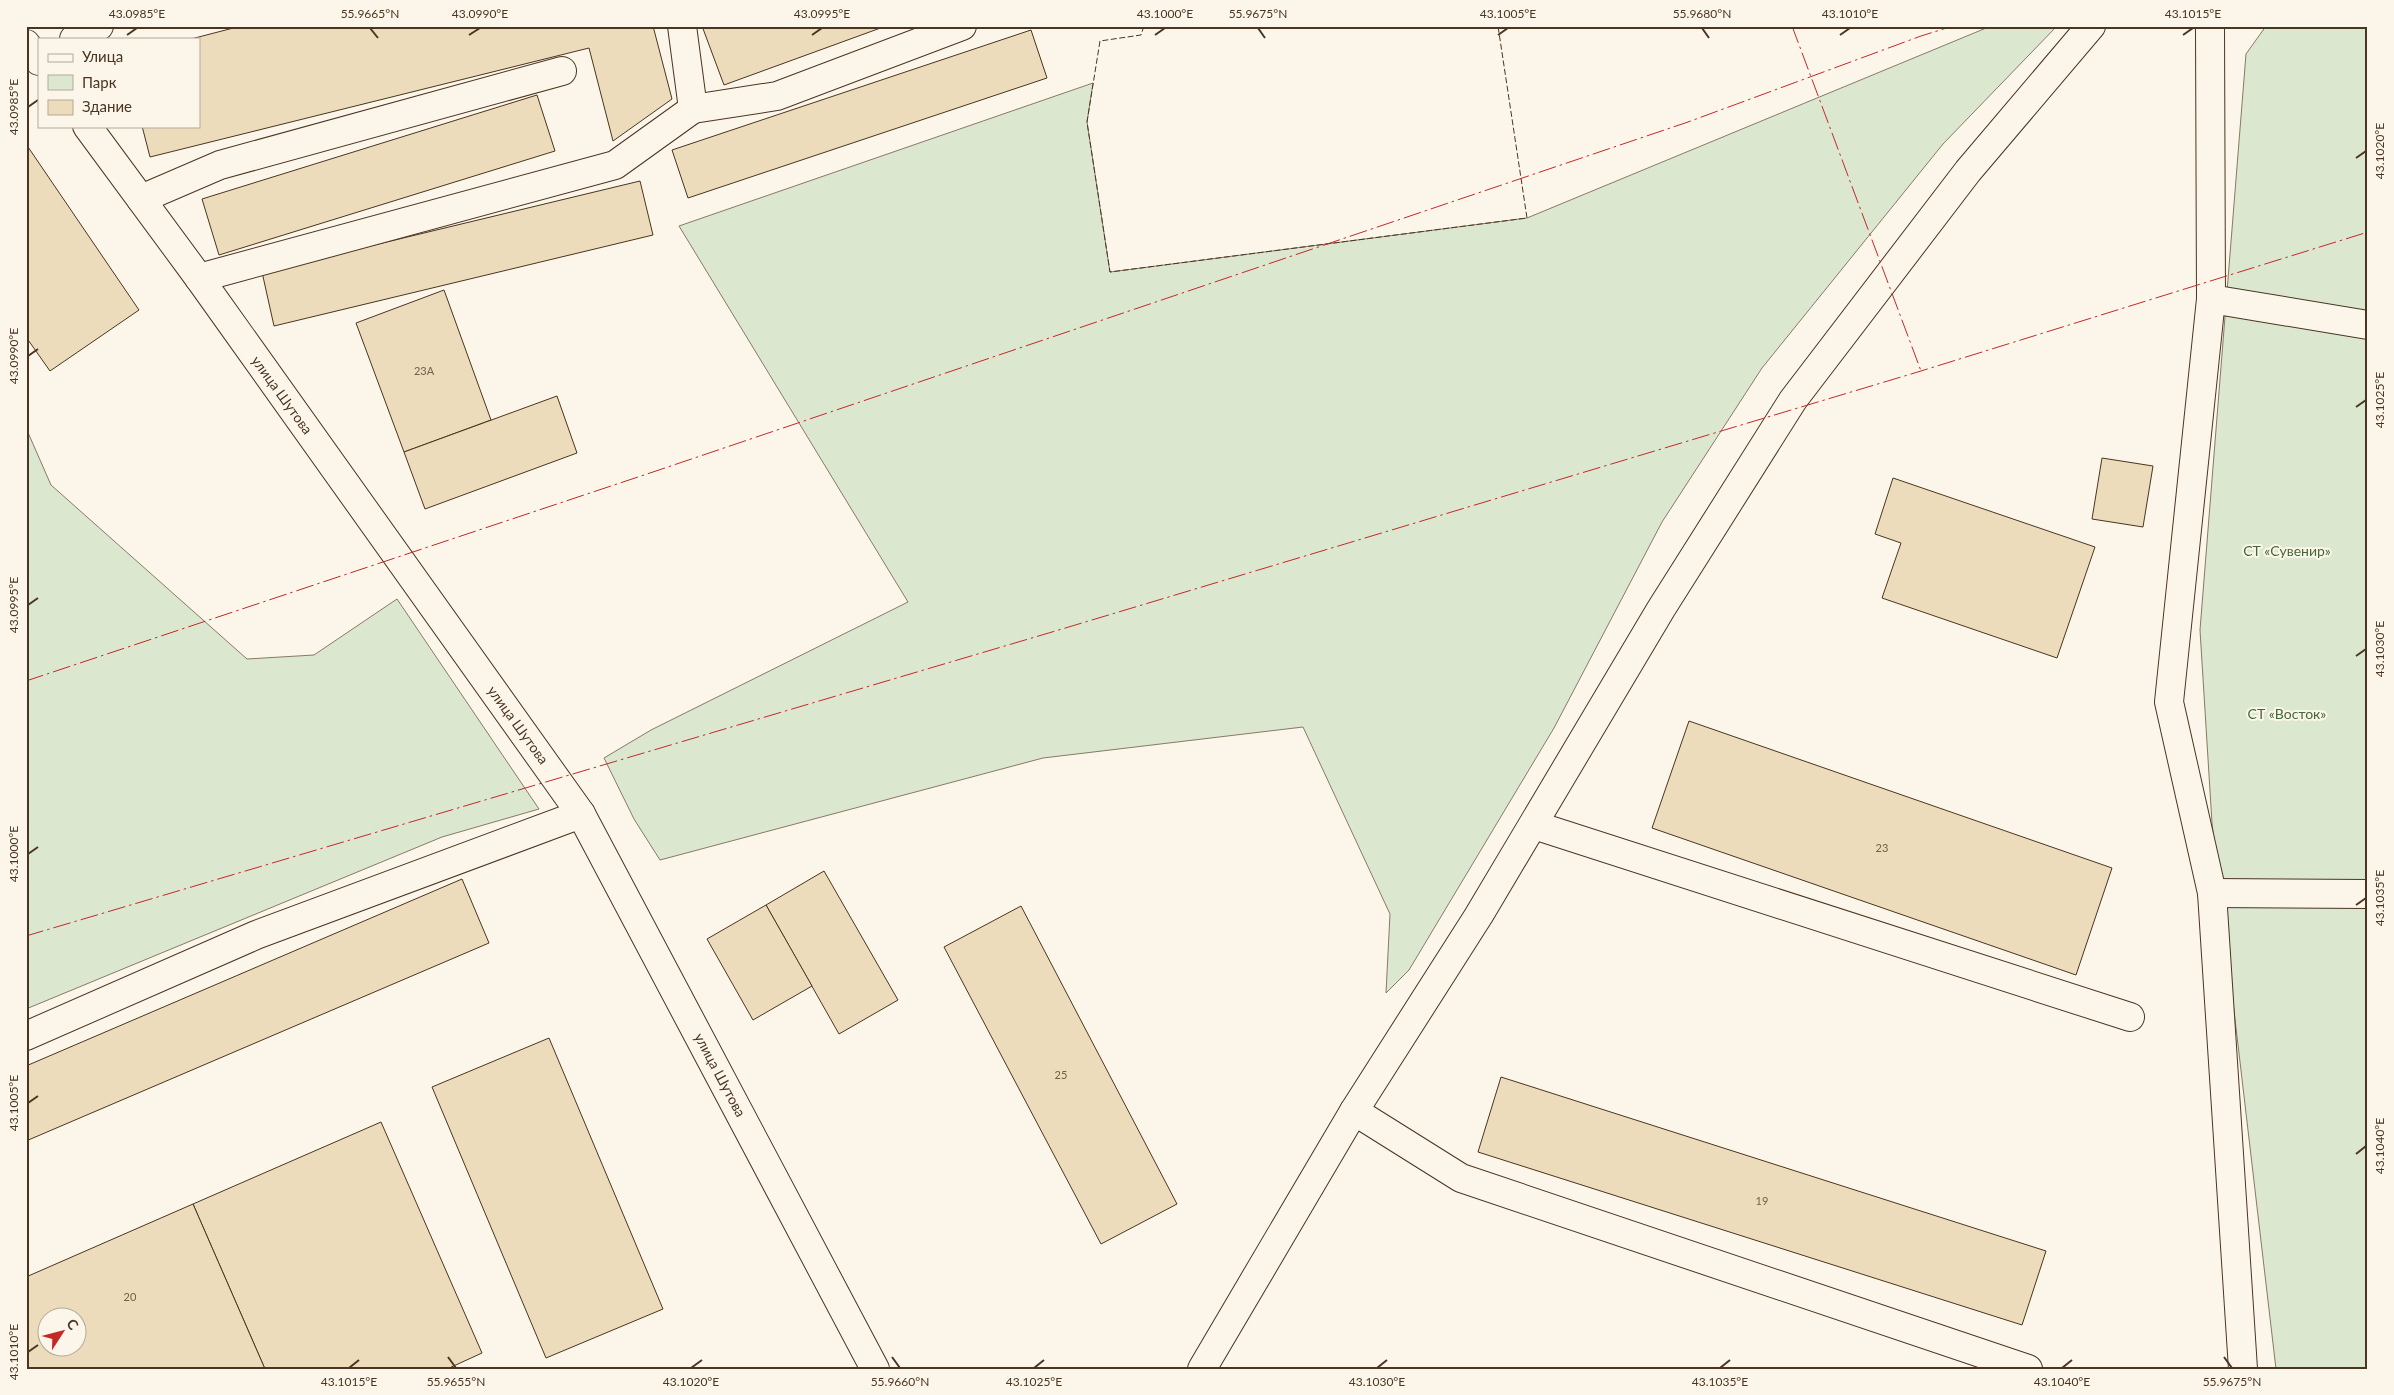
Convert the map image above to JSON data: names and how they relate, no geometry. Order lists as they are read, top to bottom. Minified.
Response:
{"streets":{"street":["улица Шутова"]},"parks":["СТ «Сувенир»","СТ «Восток»"],"house_numbers":["23А","23","25","19","20"],"legend":["Улица","Парк","Здание"],"north":"top right","coordinates":["43.0985°E","55.9665°N","43.0990°E","43.0995°E","43.1000°E","55.9675°N","43.1005°E","55.9680°N","43.1010°E","43.1015°E","43.1020°E","43.1025°E","43.1030°E","43.1035°E","43.1040°E","55.9655°N","55.9660°N"]}
